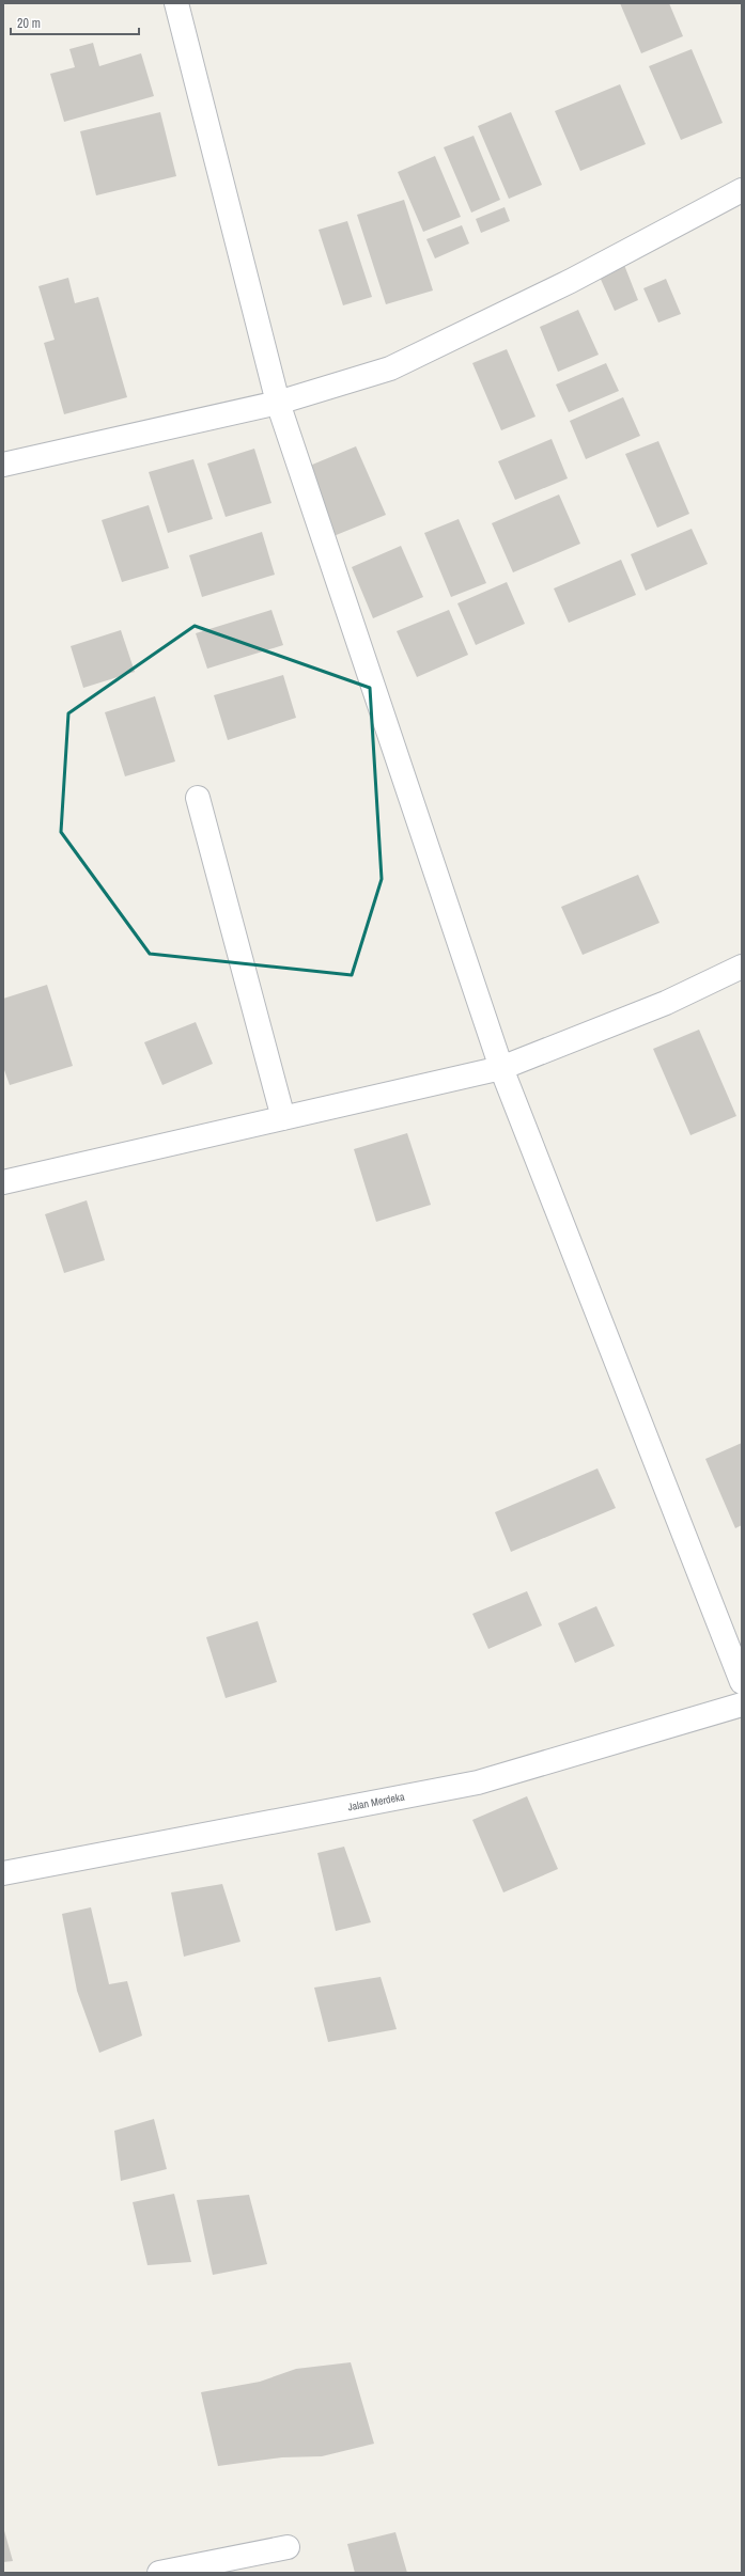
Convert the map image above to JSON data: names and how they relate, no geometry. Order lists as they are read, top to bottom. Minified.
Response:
{"streets":{"street":["Jalan Merdeka"]},"scale_bar":"20 m"}
